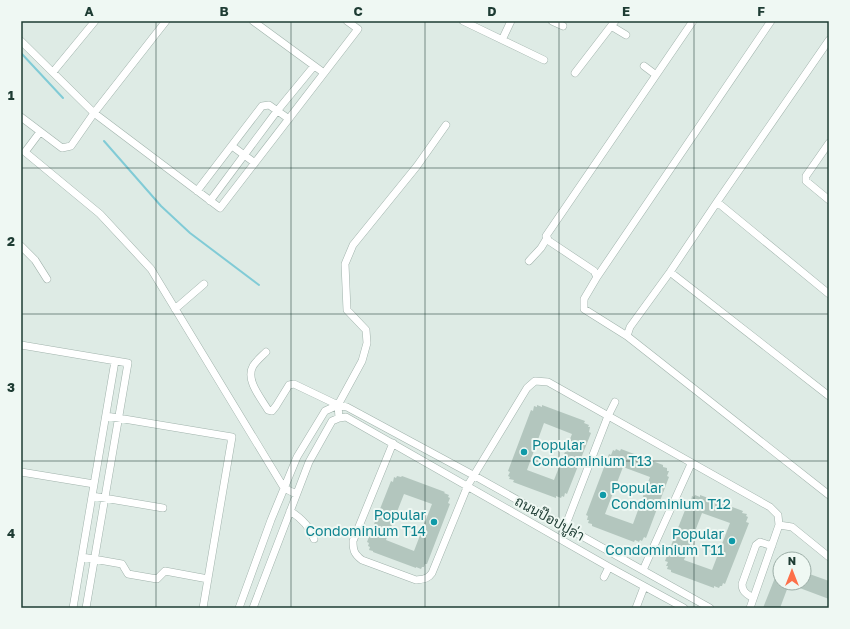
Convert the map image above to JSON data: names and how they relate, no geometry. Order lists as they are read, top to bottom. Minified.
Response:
{"streets":{"street":["ถนนป๊อปปูล่า"]},"places":["Popular Condominium T13","Popular Condominium T12","Popular Condominium T14","Popular Condominium T11"],"north":"top","grid":{"columns":["A","B","C","D","E","F"],"rows":["1","2","3","4"]}}
